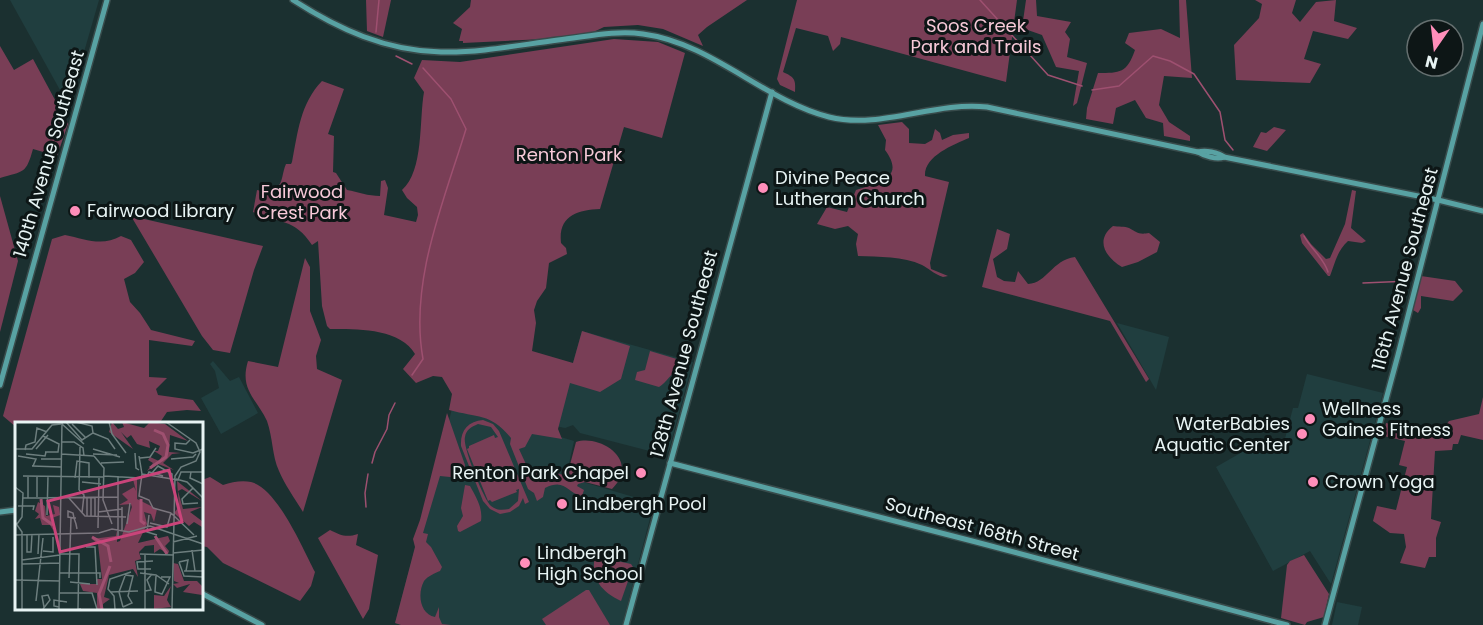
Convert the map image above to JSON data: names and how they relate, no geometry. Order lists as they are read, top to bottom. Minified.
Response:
{"streets":{"street":["140th Avenue Southeast","116th Avenue Southeast","128th Avenue Southeast","Southeast 168th Street"]},"crossings":[["128th Avenue Southeast","Southeast 168th Street"]],"parks":["Soos Creek Park and Trails","Renton Park","Fairwood Crest Park"],"places":["Divine Peace Lutheran Church","Fairwood Library","Wellness Gaines Fitness","WaterBabies Aquatic Center","Renton Park Chapel","Crown Yoga","Lindbergh Pool","Lindbergh High School"],"north":"bottom"}
